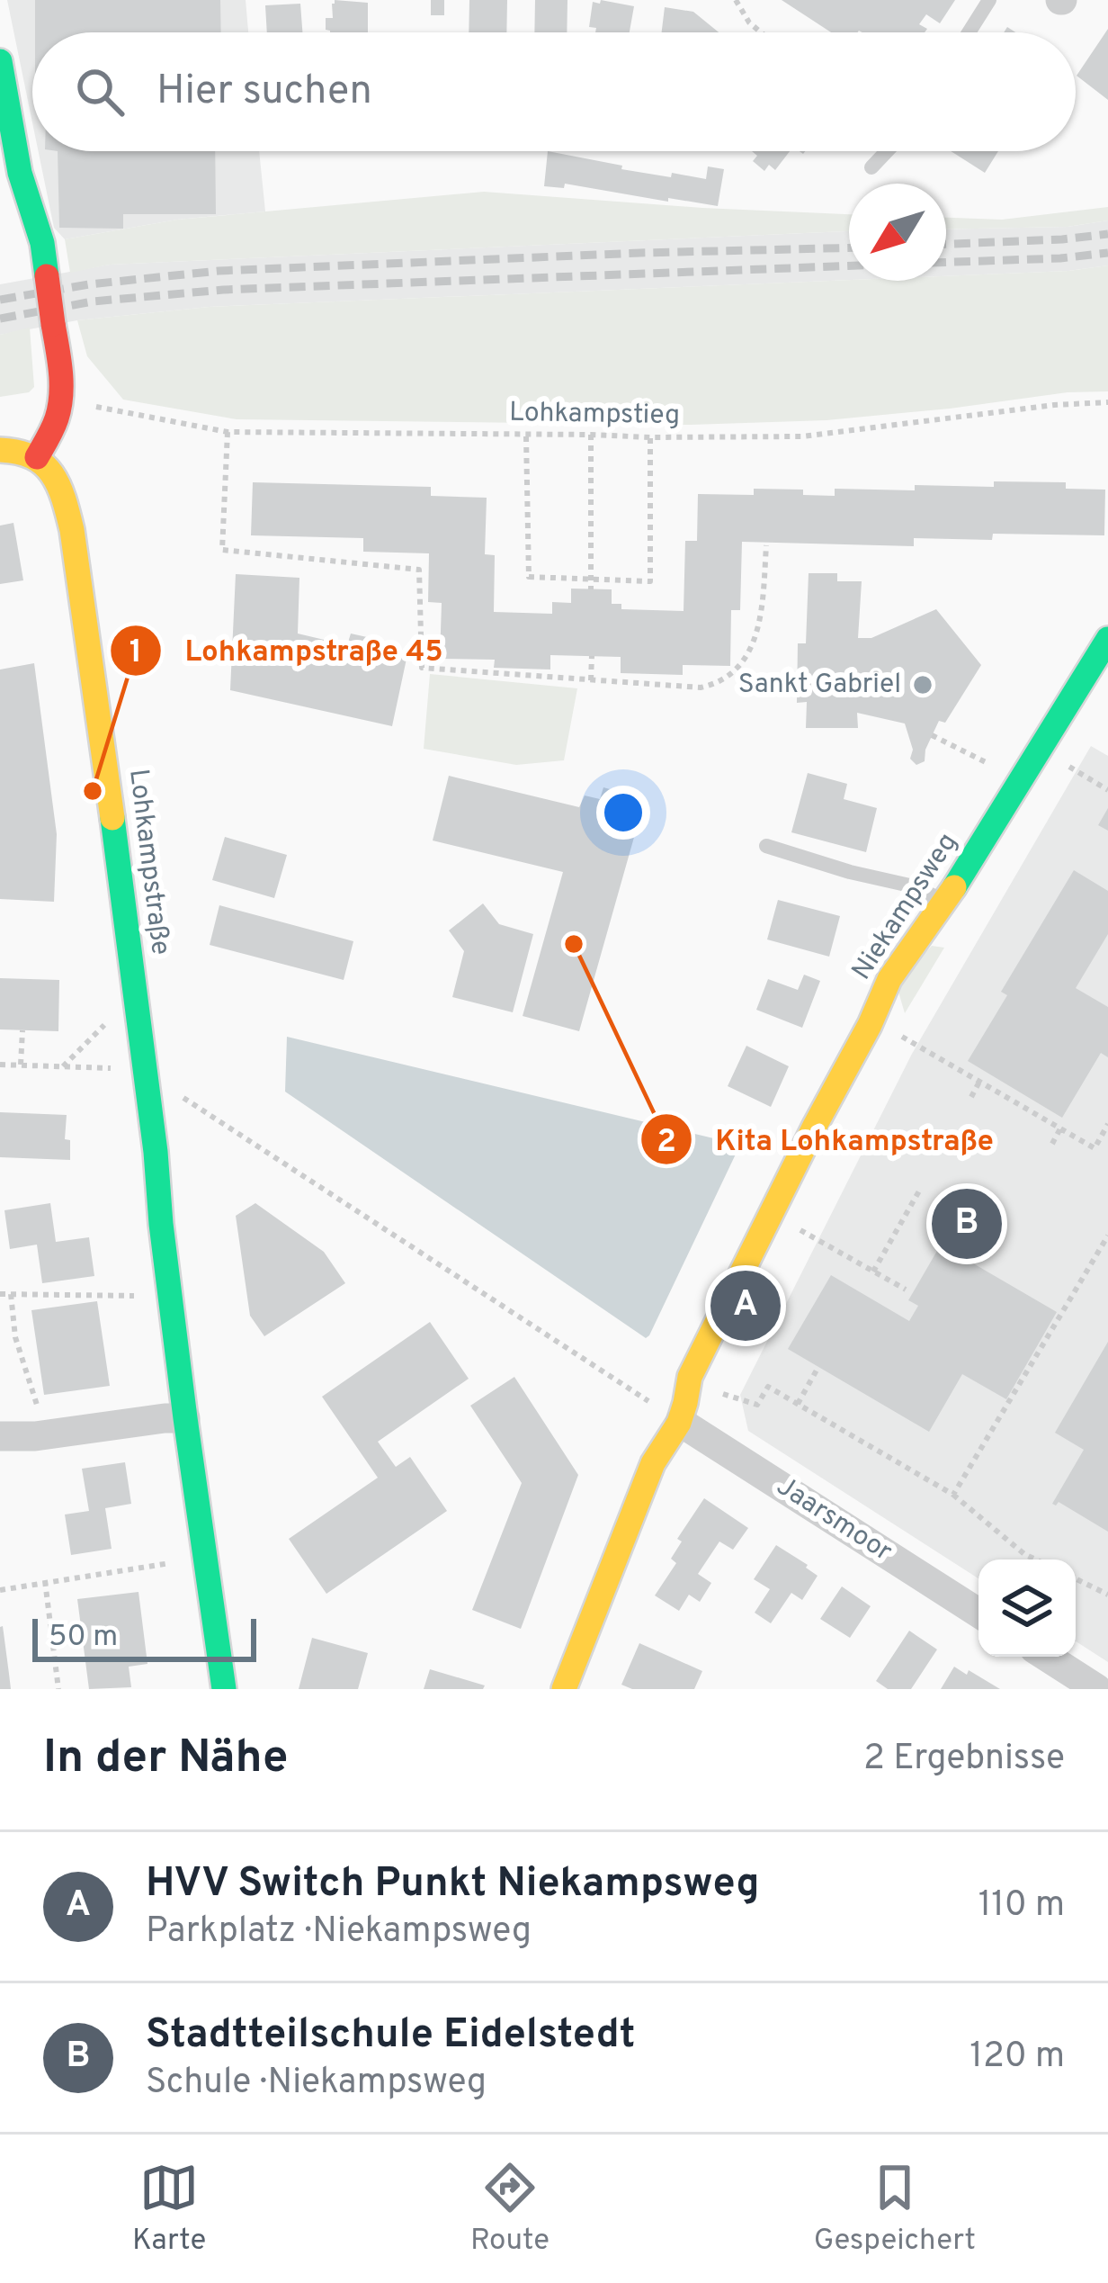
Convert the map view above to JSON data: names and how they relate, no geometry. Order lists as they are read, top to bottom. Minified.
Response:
{"streets":{"street":["Lohkampstraße","Niekampsweg","Jaarsmoor"],"path":["Lohkampstieg"]},"crossings":[["Niekampsweg","Jaarsmoor"]],"places":["Sankt Gabriel","Lohkampstraße 45","Kita Lohkampstraße"],"scale_bar":"50 m","north":"bottom left","page":{"search":"Hier suchen","pins":["B","A"],"scale":"50 m","heading":["In der Nähe","2 Ergebnisse"],"list":[{"mark":"A","name":"HVV Switch Punkt Niekampsweg","note":"Parkplatz · Niekampsweg","value":"110 m"},{"mark":"B","name":"Stadtteilschule Eidelstedt","note":"Schule · Niekampsweg","value":"120 m"}],"nav":["Karte","Route","Gespeichert"]}}
